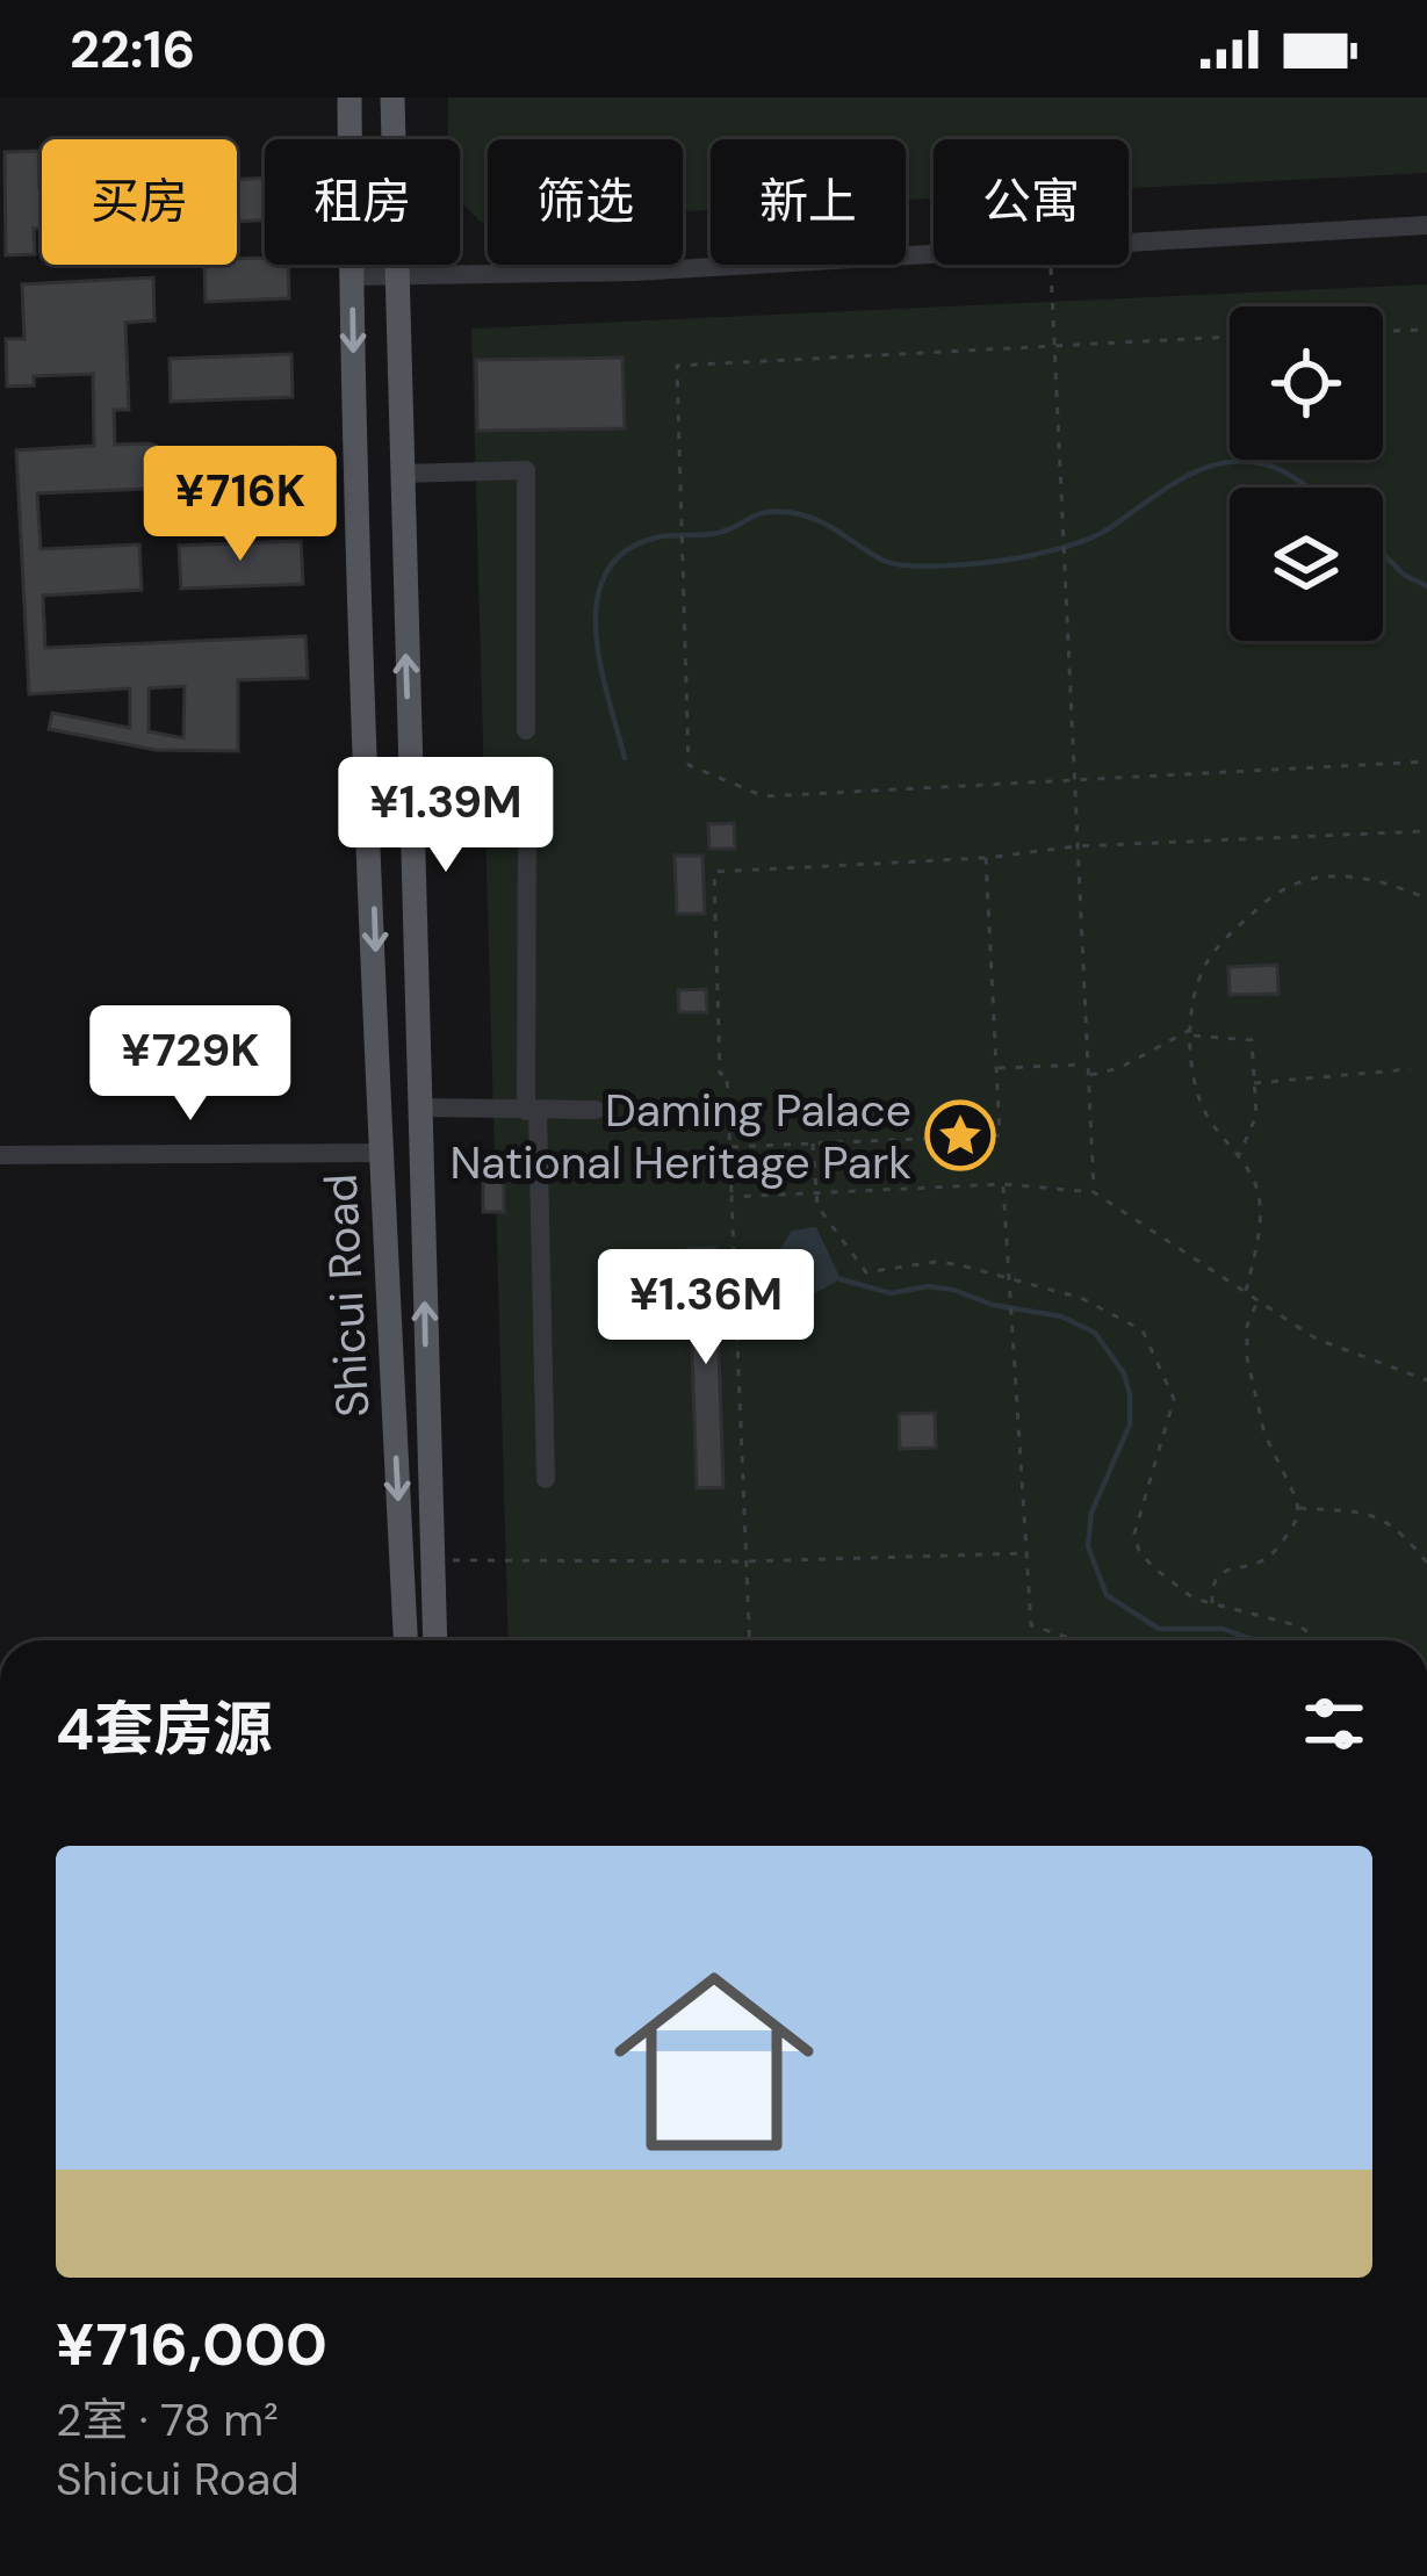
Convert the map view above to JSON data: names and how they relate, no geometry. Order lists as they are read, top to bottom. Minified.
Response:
{"streets":{"main road":["Shicui Road"]},"places":{"place":["Daming Palace National Heritage Park"]},"page":{"status":"22:16","chip":["买房","租房","筛选","新上","公寓"],"price":["¥716K","¥1.39M","¥729K","¥1.36M"],"heading":"4套房源","list":[{"name":"¥716,000","note":"2室 · 78 m² · Shicui Road"}]}}
